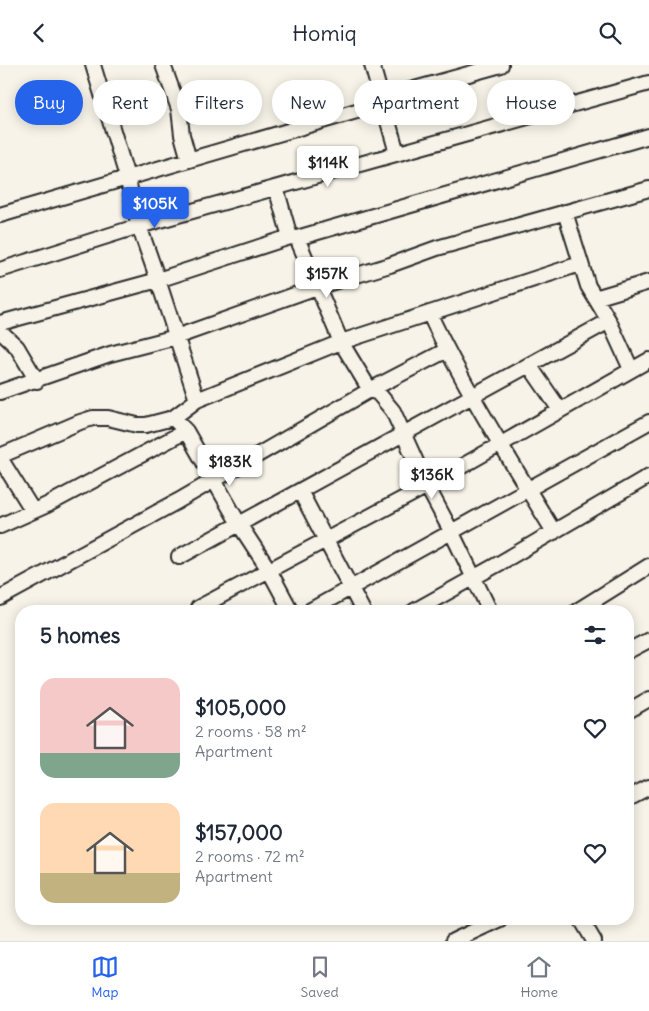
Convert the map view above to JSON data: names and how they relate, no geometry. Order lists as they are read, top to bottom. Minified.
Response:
{"page":{"header":"Homiq","chip":["Buy","Rent","Filters","New","Apartment","House"],"price":["$114K","$105K","$157K","$183K","$136K"],"heading":"5 homes","list":[{"name":"$105,000","note":"2 rooms · 58 m² · Apartment"},{"name":"$157,000","note":"2 rooms · 72 m² · Apartment"}],"tabs":["Map","Saved","Home"]}}
